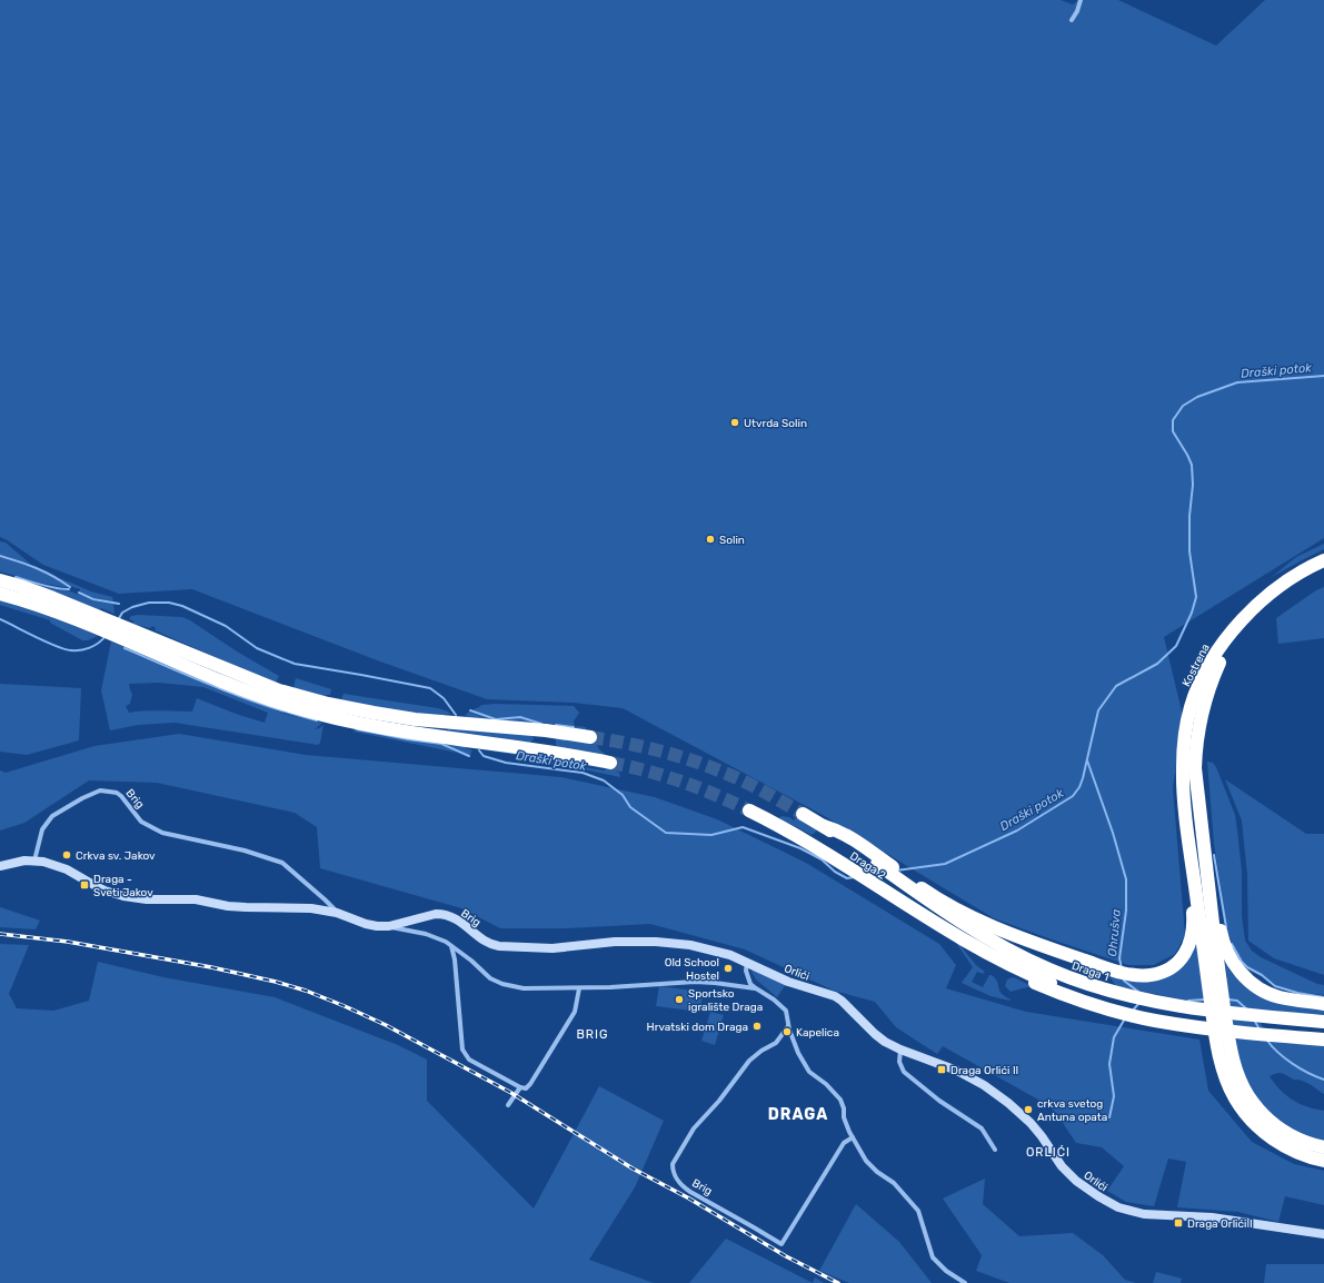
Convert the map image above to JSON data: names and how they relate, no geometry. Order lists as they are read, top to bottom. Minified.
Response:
{"streets":{"highway":["Kostrena","Draga 2","Draga 1"],"street":["Brig","Orlići"]},"crossings":[["Brig","Orlići"]],"districts":["BRIG","DRAGA","ORLIĆI"],"water":["Draški potok","Ohrušva"],"places":{"other":["Utvrda Solin","Solin","Crkva sv. Jakov","Old School Hostel","Sportsko igralište Draga","Hrvatski dom Draga","Kapelica","crkva svetog Antuna opata"],"transit":["Draga - Sveti Jakov","Draga Orlići II","Draga Orlići I"]}}
